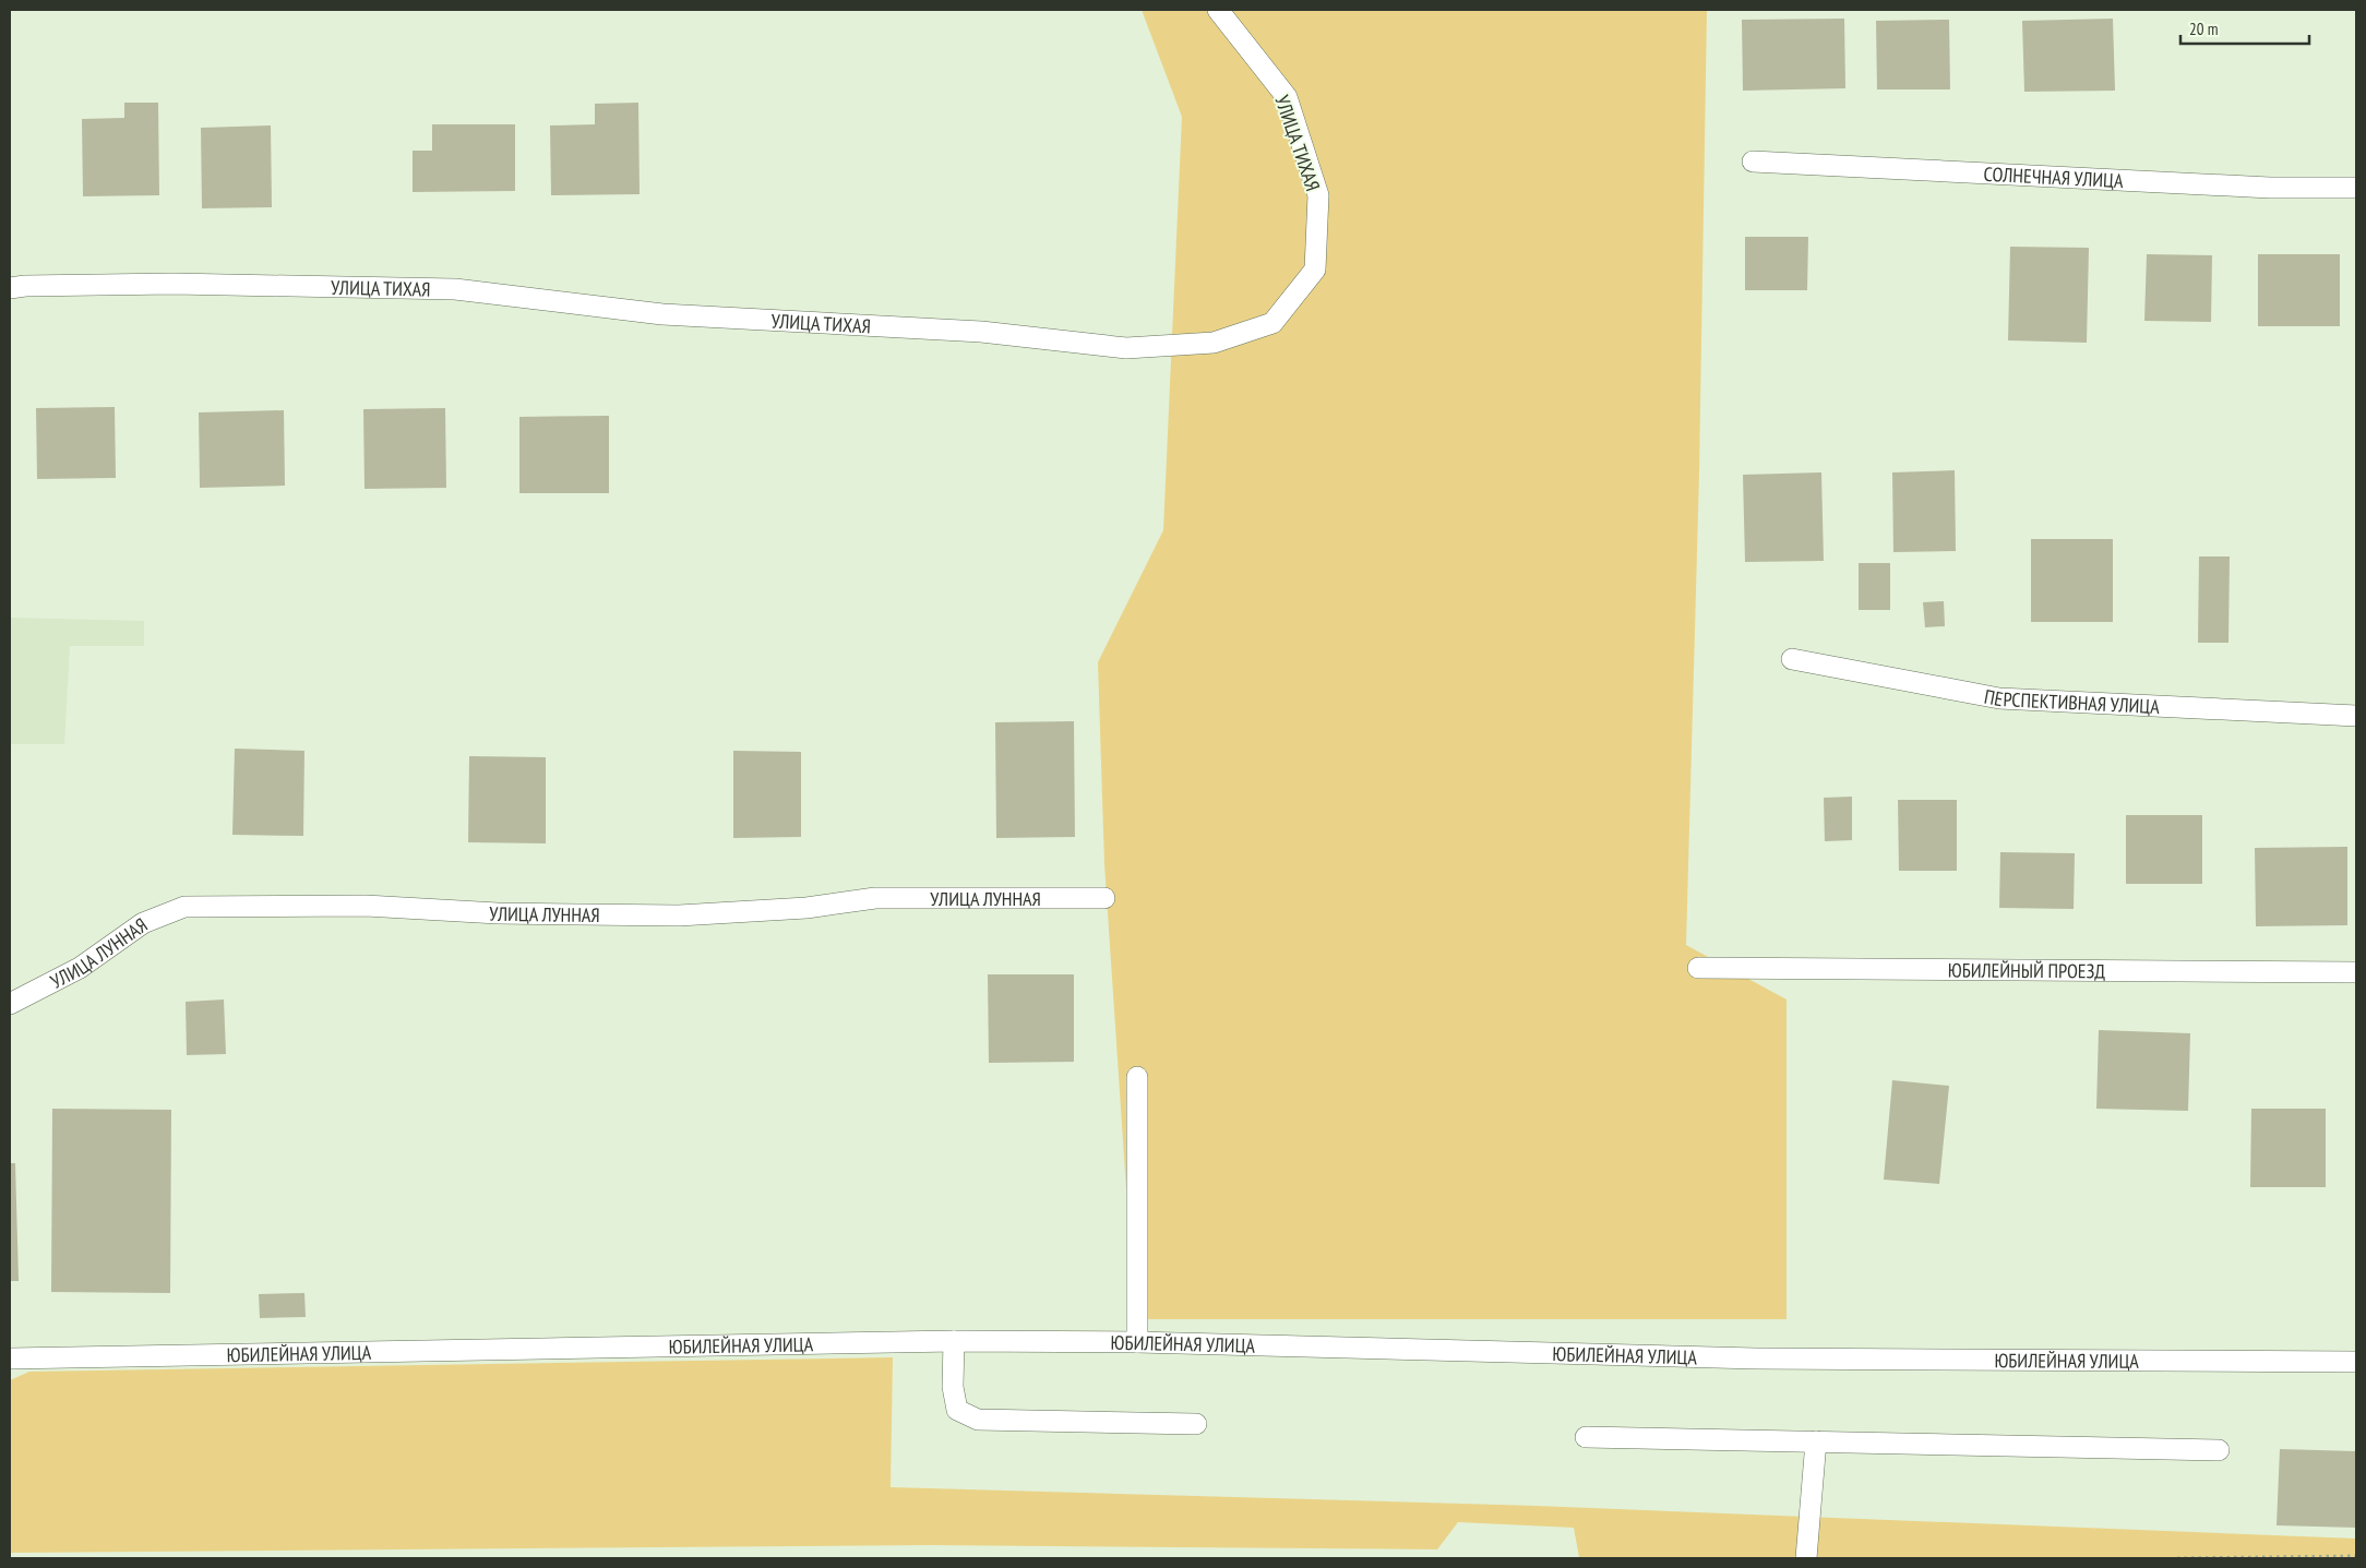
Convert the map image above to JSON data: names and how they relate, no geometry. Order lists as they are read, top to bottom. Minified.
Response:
{"streets":{"lane":["УЛИЦА ТИХАЯ","СОЛНЕЧНАЯ УЛИЦА","ПЕРСПЕКТИВНАЯ УЛИЦА","УЛИЦА ЛУННАЯ","ЮБИЛЕЙНЫЙ ПРОЕЗД","ЮБИЛЕЙНАЯ УЛИЦА"]},"scale_bar":"20 m"}
